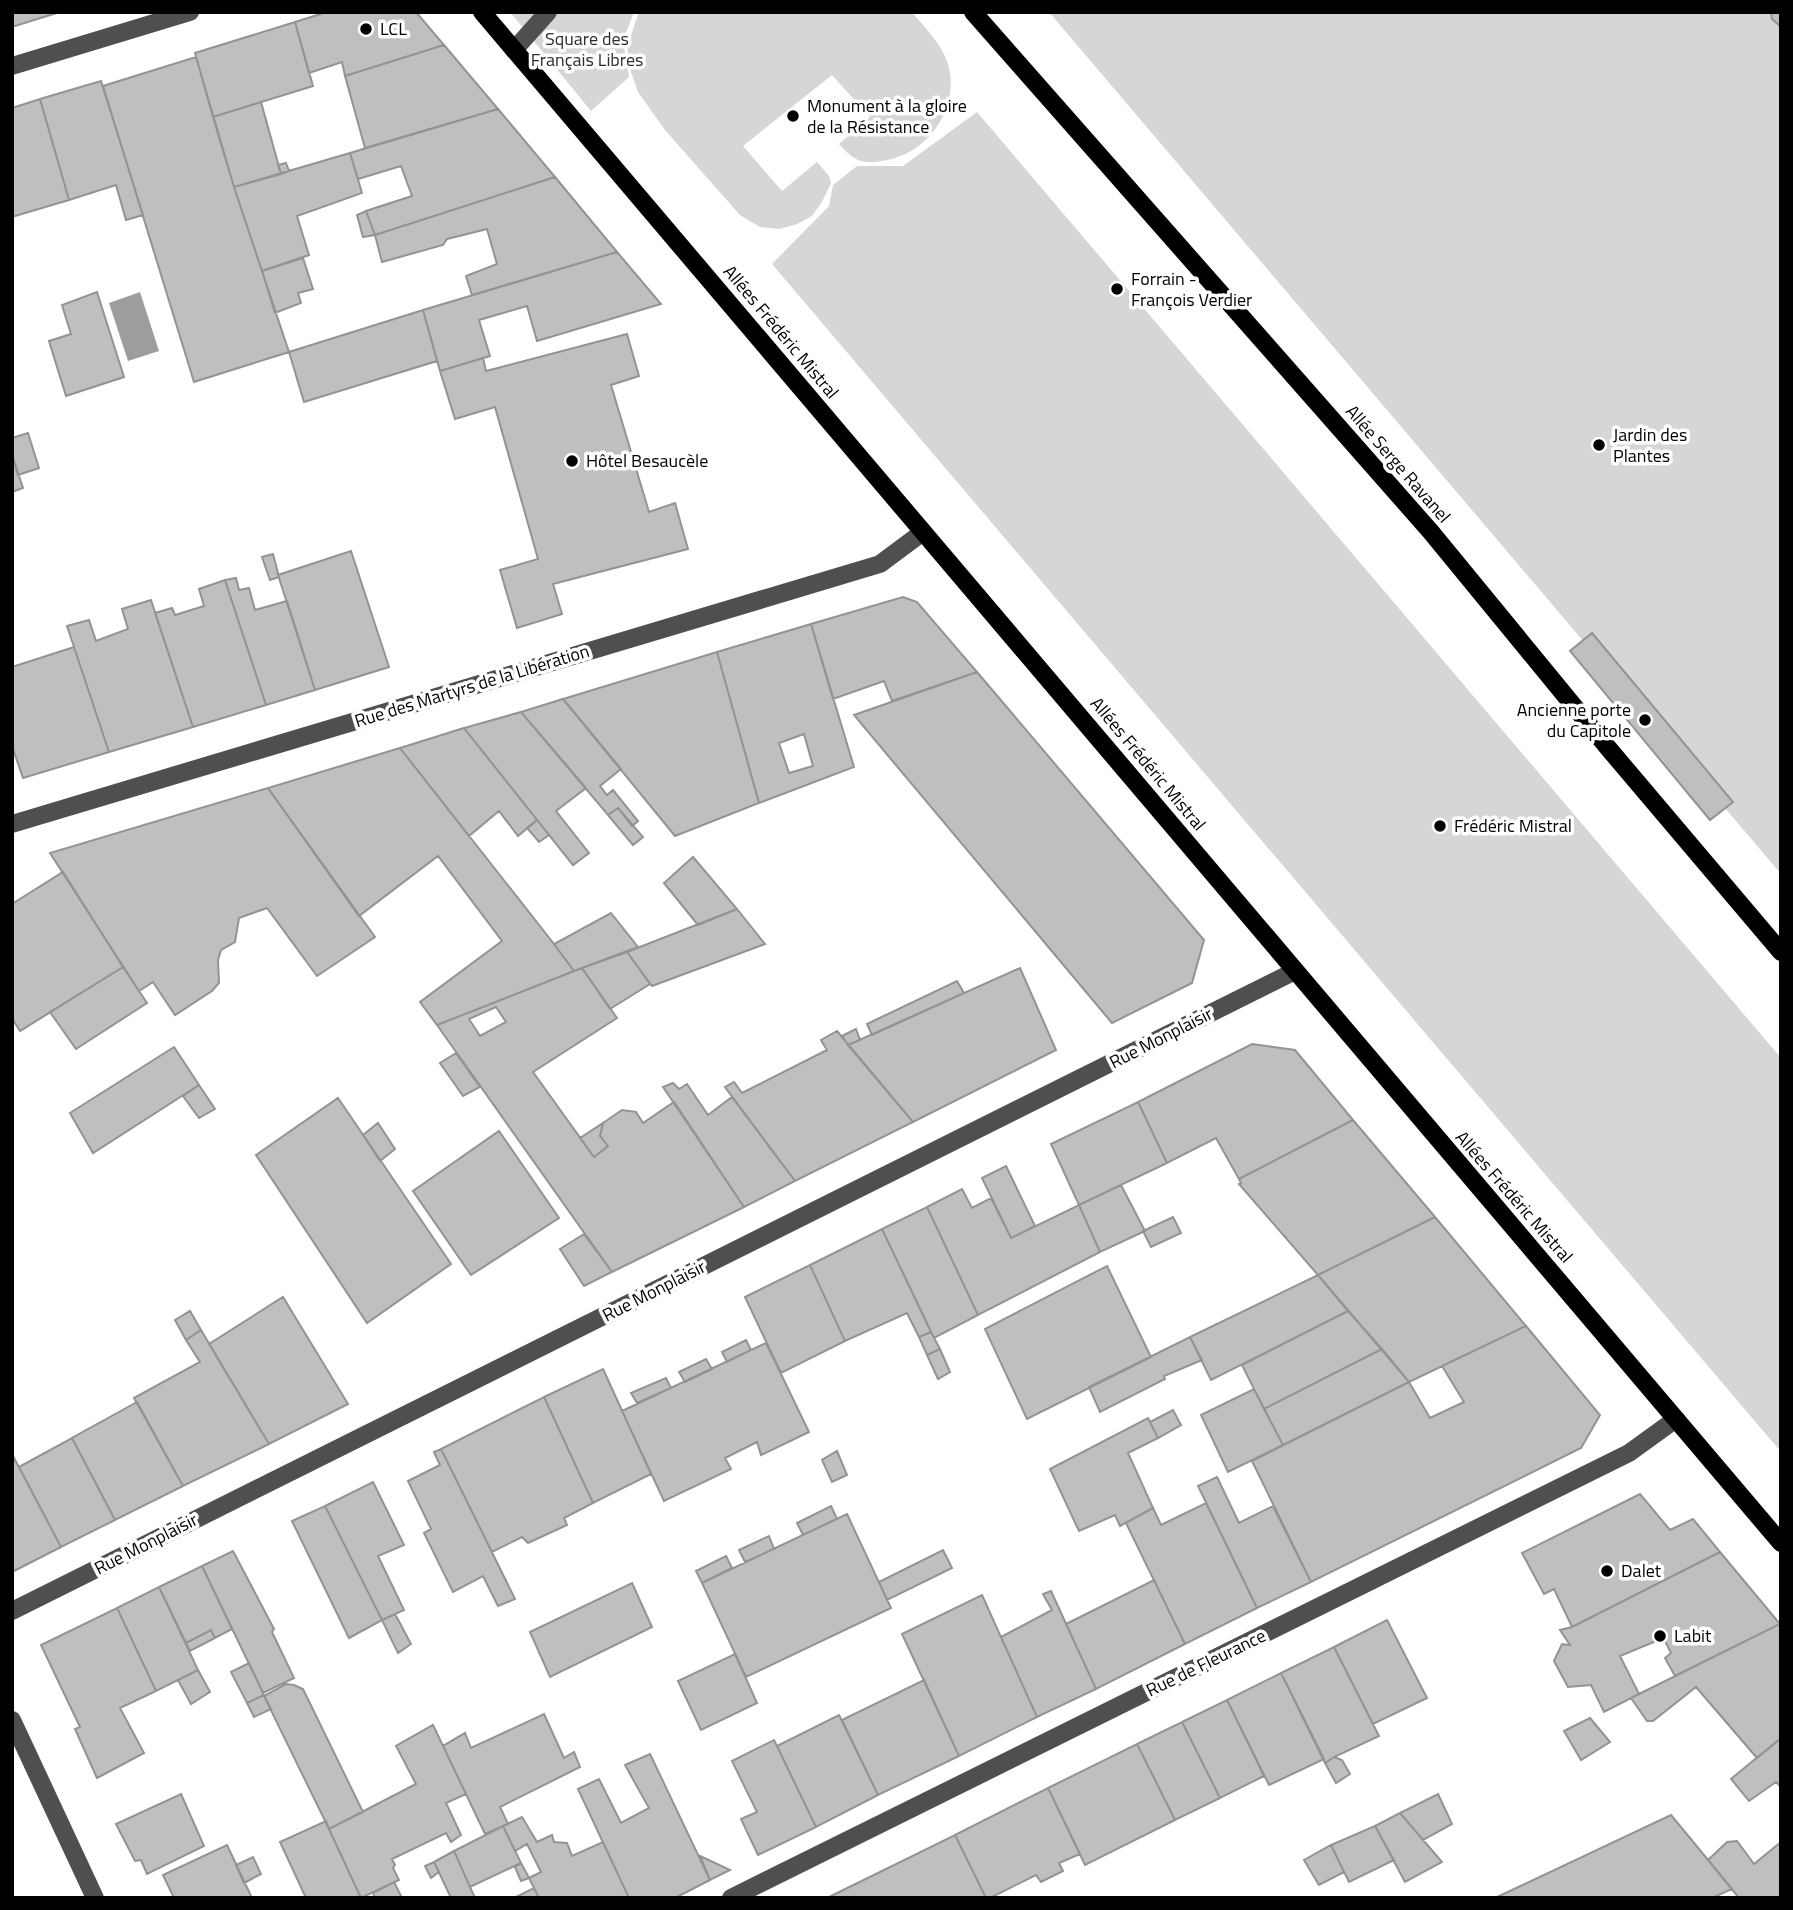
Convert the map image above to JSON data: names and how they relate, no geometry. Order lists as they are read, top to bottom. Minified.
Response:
{"streets":{"main road":["Allées Frédéric Mistral","Allée Serge Ravanel"],"street":["Rue des Martyrs de la Libération","Rue Monplaisir","Rue de Fleurance"]},"crossings":[["Allées Frédéric Mistral","Rue des Martyrs de la Libération"],["Allées Frédéric Mistral","Rue Monplaisir"],["Allées Frédéric Mistral","Rue de Fleurance"]],"parks":["Square des Français Libres"],"places":["LCL","Monument à la gloire de la Résistance","Forrain - François Verdier","Jardin des Plantes","Hôtel Besaucèle","Ancienne porte du Capitole","Frédéric Mistral","Dalet","Labit"]}
